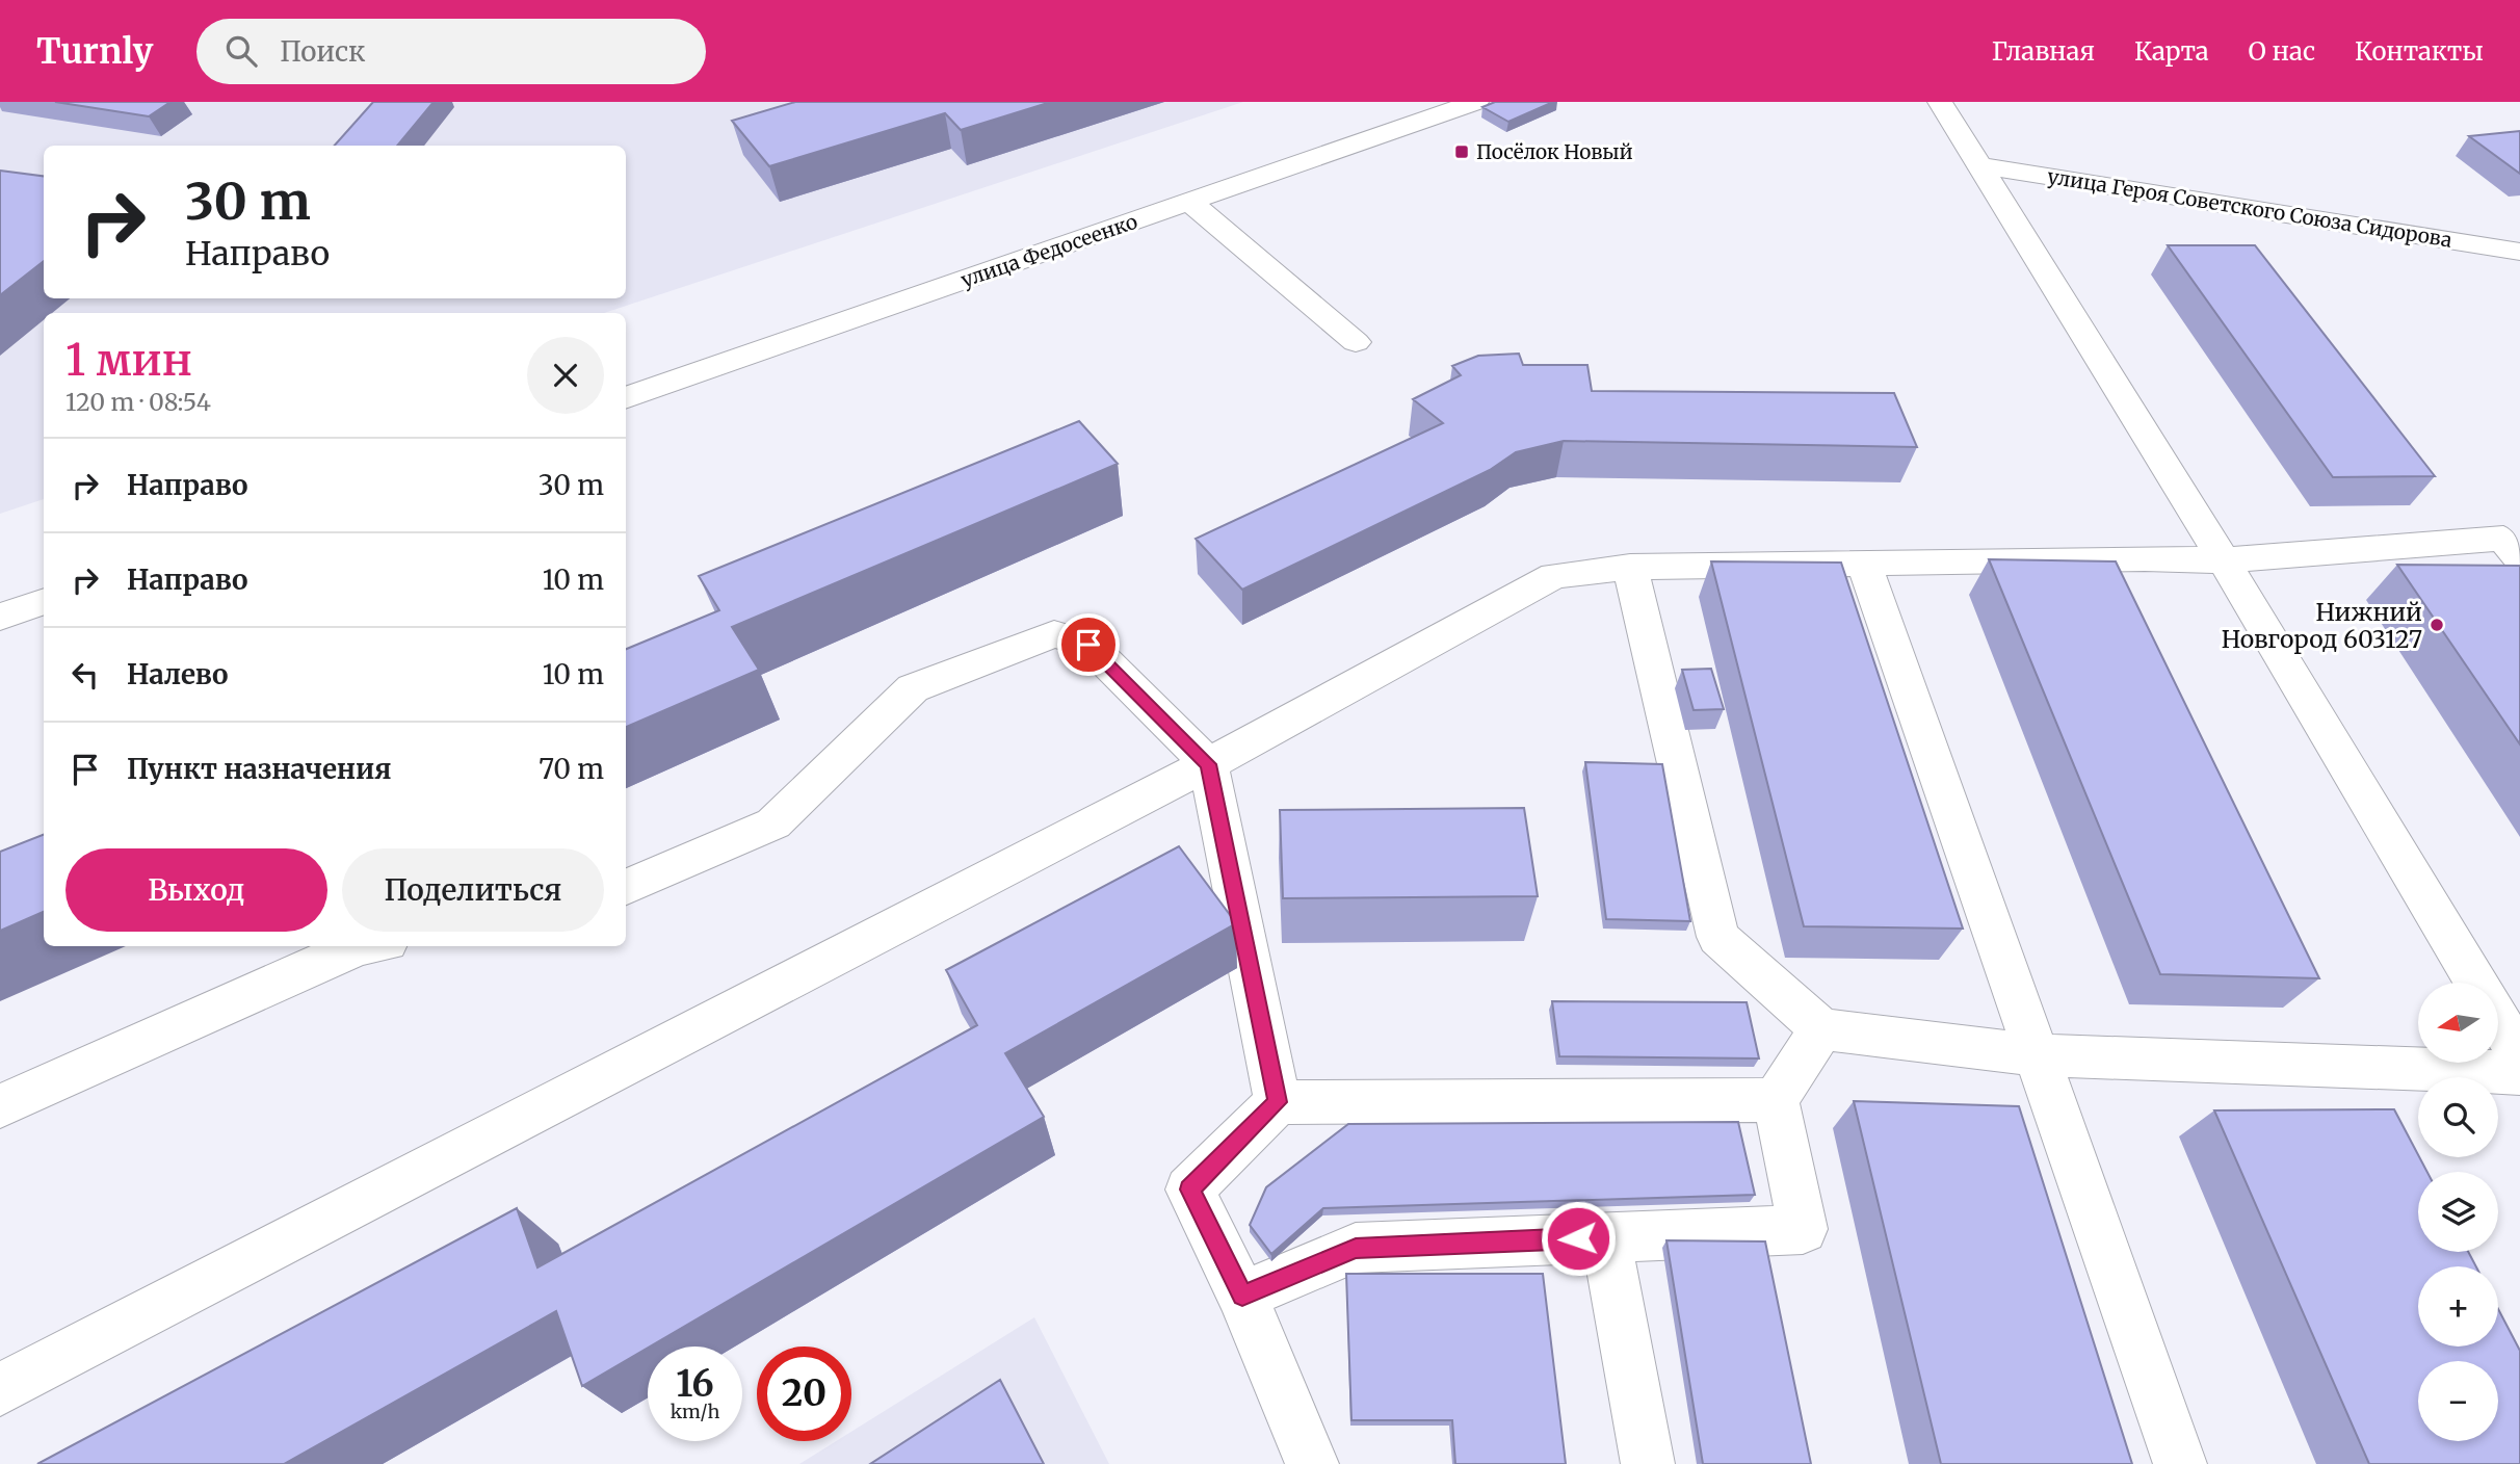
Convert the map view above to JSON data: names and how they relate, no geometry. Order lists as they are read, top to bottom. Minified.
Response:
{"streets":{"street":["улица Героя Советского Союза Сидорова","улица Федосеенко"]},"places":{"transit":["Посёлок Новый"],"other":["Нижний Новгород 603127"]},"north":"left","page":{"header":"Turnly","search":"Поиск","nav":["Главная","Карта","О нас","Контакты"],"turn":["30 m","Направо"],"heading":["1 мин","120 m · 08:54"],"list":[{"name":"Направо","value":"30 m"},{"name":"Направо","value":"10 m"},{"name":"Налево","value":"10 m"},{"name":"Пункт назначения","value":"70 m"}],"buttons":["Выход","Поделиться"],"map_buttons":["+","−"],"speed":"16 km/h","limit":"20"}}
